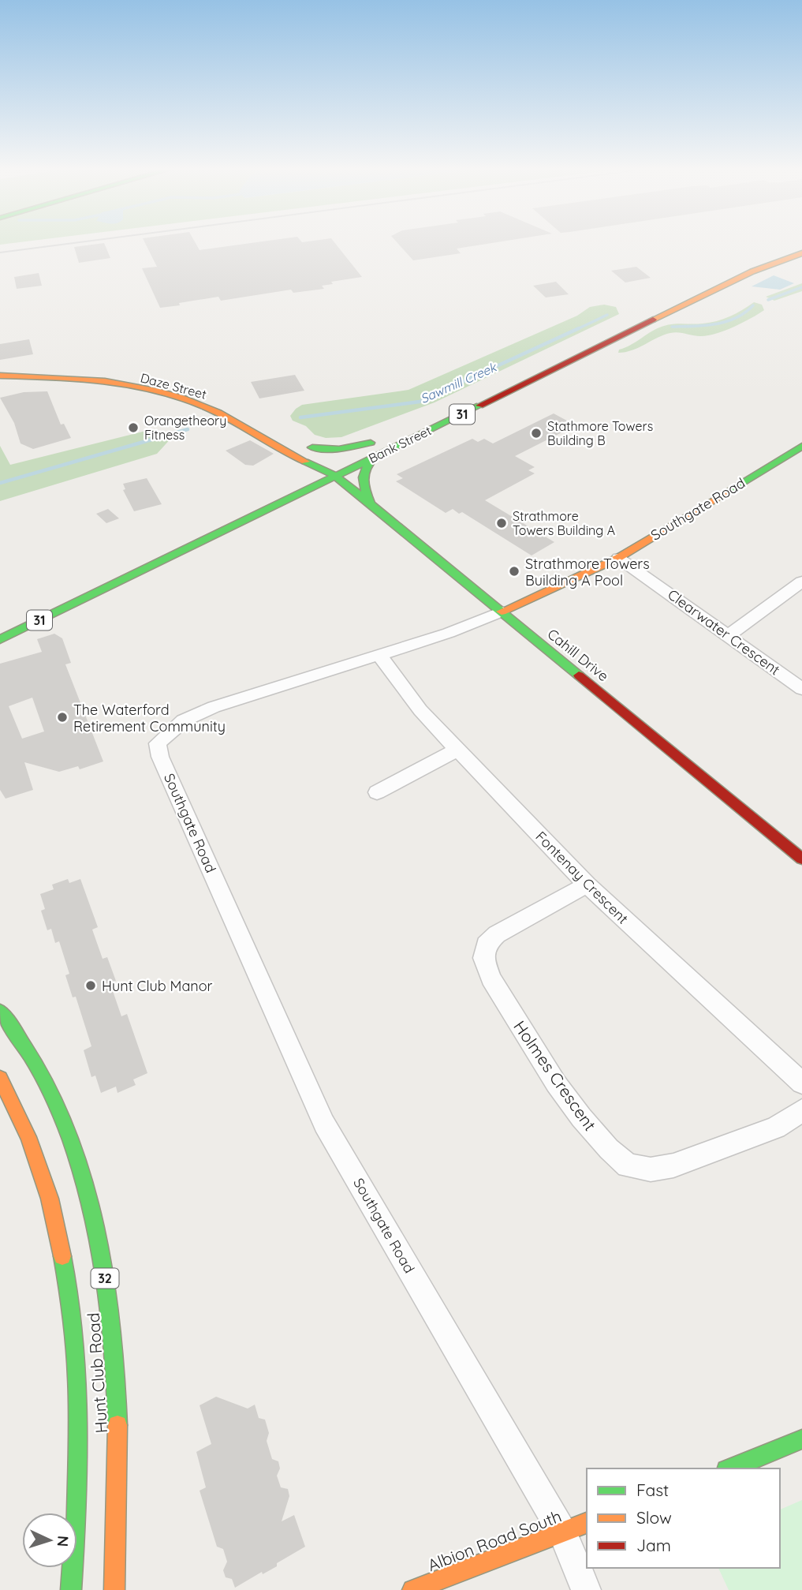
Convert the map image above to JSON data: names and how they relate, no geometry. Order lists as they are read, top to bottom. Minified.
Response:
{"streets":{"main road":["Daze Street","31","Bank Street","Southgate Road","Cahill Drive","32","Hunt Club Road","Albion Road South"],"street":["Clearwater Crescent","Fontenay Crescent","Holmes Crescent"]},"crossings":[["Daze Street","Bank Street"],["Daze Street","Cahill Drive"],["Bank Street","Cahill Drive"],["Southgate Road","Clearwater Crescent"],["Southgate Road","Cahill Drive"],["Southgate Road","Fontenay Crescent"],["Southgate Road","Albion Road South"],["Fontenay Crescent","Holmes Crescent"]],"water":["Sawmill Creek"],"places":["Orangetheory Fitness","Stathmore Towers Building B","Strathmore Towers Building A","Strathmore Towers Building A Pool","The Waterford Retirement Community","Hunt Club Manor"],"legend":["Fast","Slow","Jam"],"north":"right"}
